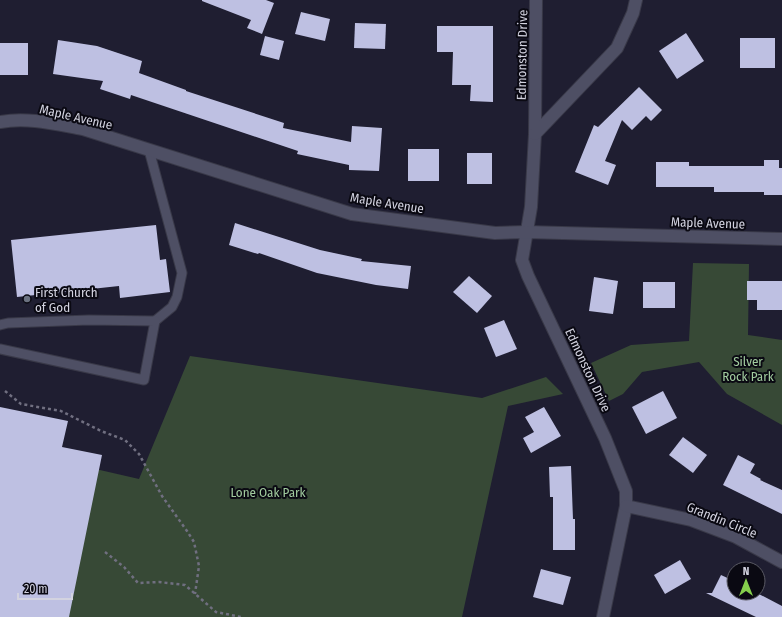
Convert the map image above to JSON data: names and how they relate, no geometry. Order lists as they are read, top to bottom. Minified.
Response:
{"streets":{"street":["Edmonston Drive","Maple Avenue","Grandin Circle"]},"crossings":[["Edmonston Drive","Maple Avenue"],["Edmonston Drive","Grandin Circle"]],"parks":["Silver Rock Park","Lone Oak Park"],"places":["First Church of God"],"scale_bar":"20 m","north":"top"}
